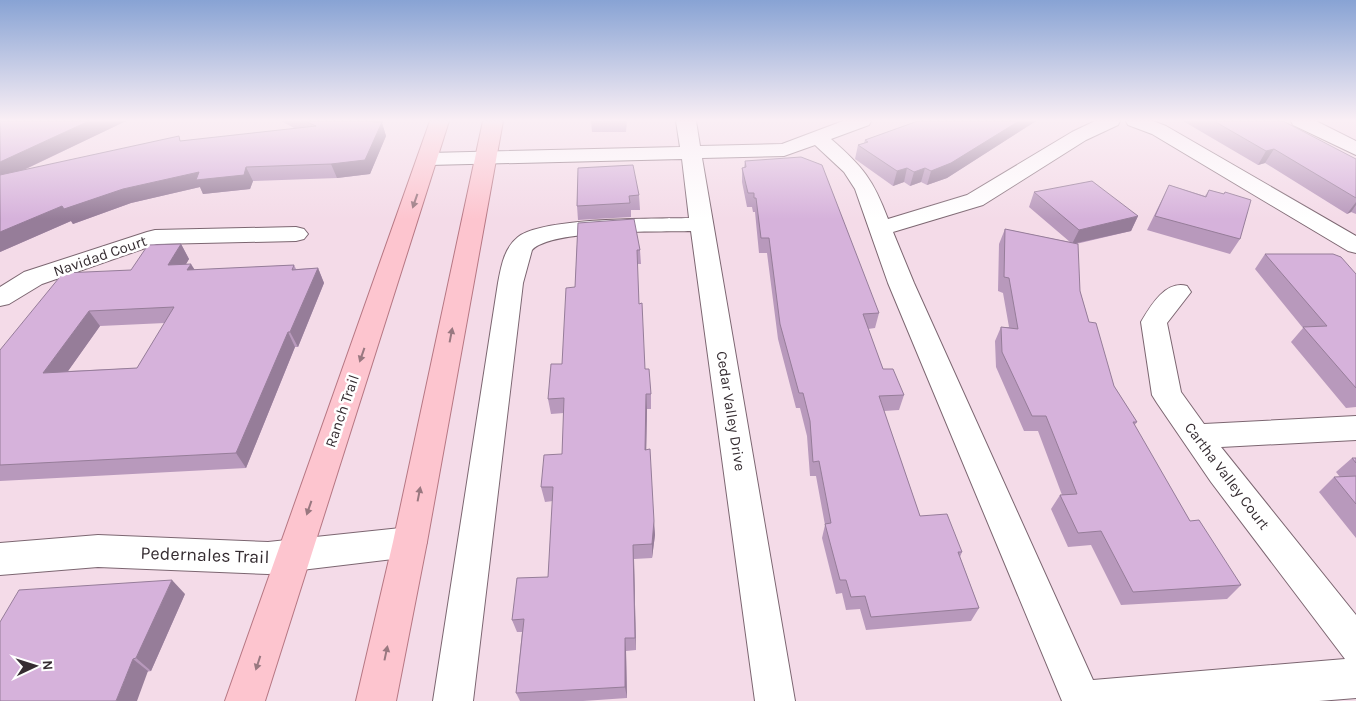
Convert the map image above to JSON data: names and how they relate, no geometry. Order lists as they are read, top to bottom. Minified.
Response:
{"streets":{"main road":["Ranch Trail"],"street":["Navidad Court","Cedar Valley Drive","Cartha Valley Court","Pedernales Trail"]},"crossings":[["Ranch Trail","Pedernales Trail"]],"north":"right"}
